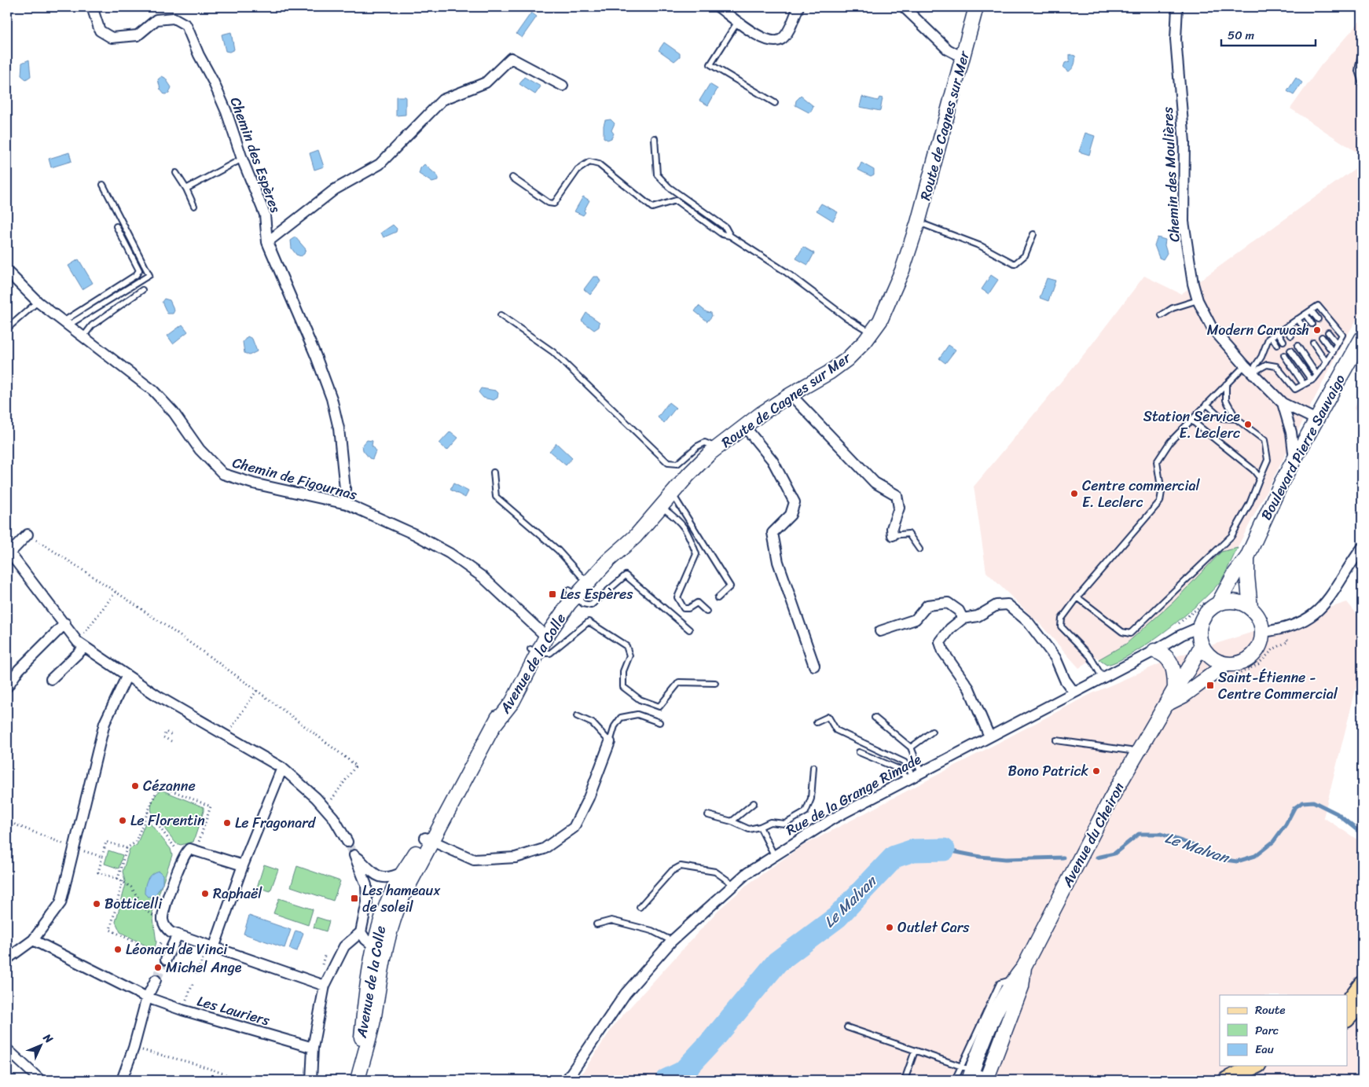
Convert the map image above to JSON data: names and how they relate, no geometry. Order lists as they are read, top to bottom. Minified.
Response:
{"streets":{"main road":["Route de Cagnes sur Mer","Boulevard Pierre Sauvaigo","Avenue de la Colle","Avenue du Cheiron"],"street":["Chemin des Espères","Chemin des Moulières","Chemin de Figournas","Rue de la Grange Rimade","Les Lauriers"]},"crossings":[["Route de Cagnes sur Mer","Avenue de la Colle"],["Chemin des Espères","Chemin de Figournas"],["Chemin des Moulières","Boulevard Pierre Sauvaigo"],["Boulevard Pierre Sauvaigo","Rue de la Grange Rimade"],["Boulevard Pierre Sauvaigo","Avenue du Cheiron"],["Chemin de Figournas","Avenue de la Colle"],["Rue de la Grange Rimade","Avenue du Cheiron"]],"water":["Le Malvan"],"places":{"other":["Modern Carwash","Station Service E. Leclerc","Centre commercial E. Leclerc","Bono Patrick","Cézanne","Le Florentin","Le Fragonard","Raphaël","Botticelli","Outlet Cars","Léonard de Vinci","Michel Ange"],"transit":["Les Espères","Saint-Étienne - Centre Commercial","Les hameaux de soleil"]},"legend":["Route","Parc","Eau"],"scale_bar":"50 m","north":"top right"}
